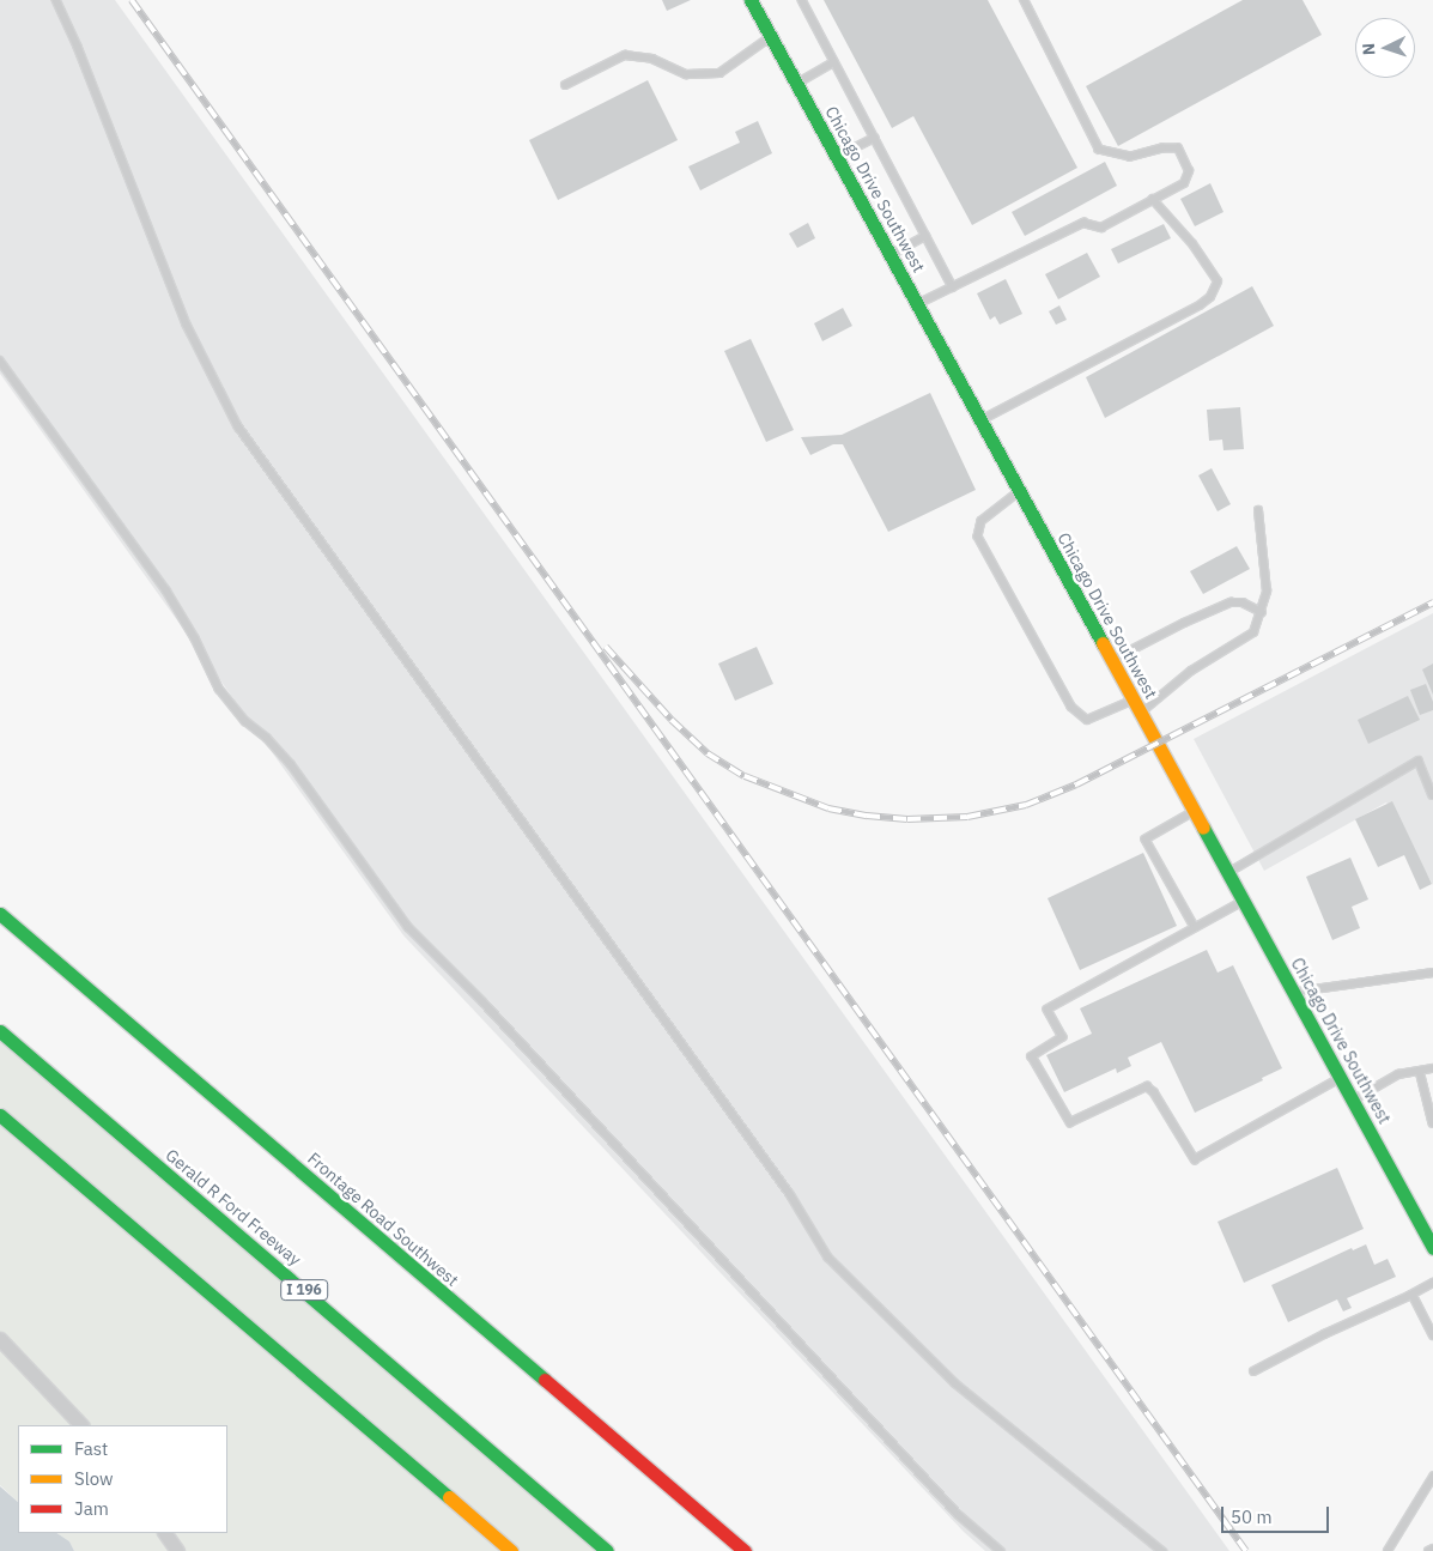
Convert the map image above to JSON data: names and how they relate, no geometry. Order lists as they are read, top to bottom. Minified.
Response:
{"streets":{"main road":["Chicago Drive Southwest","Gerald R Ford Freeway","Frontage Road Southwest","I 196"]},"legend":["Fast","Slow","Jam"],"scale_bar":"50 m","north":"left"}
